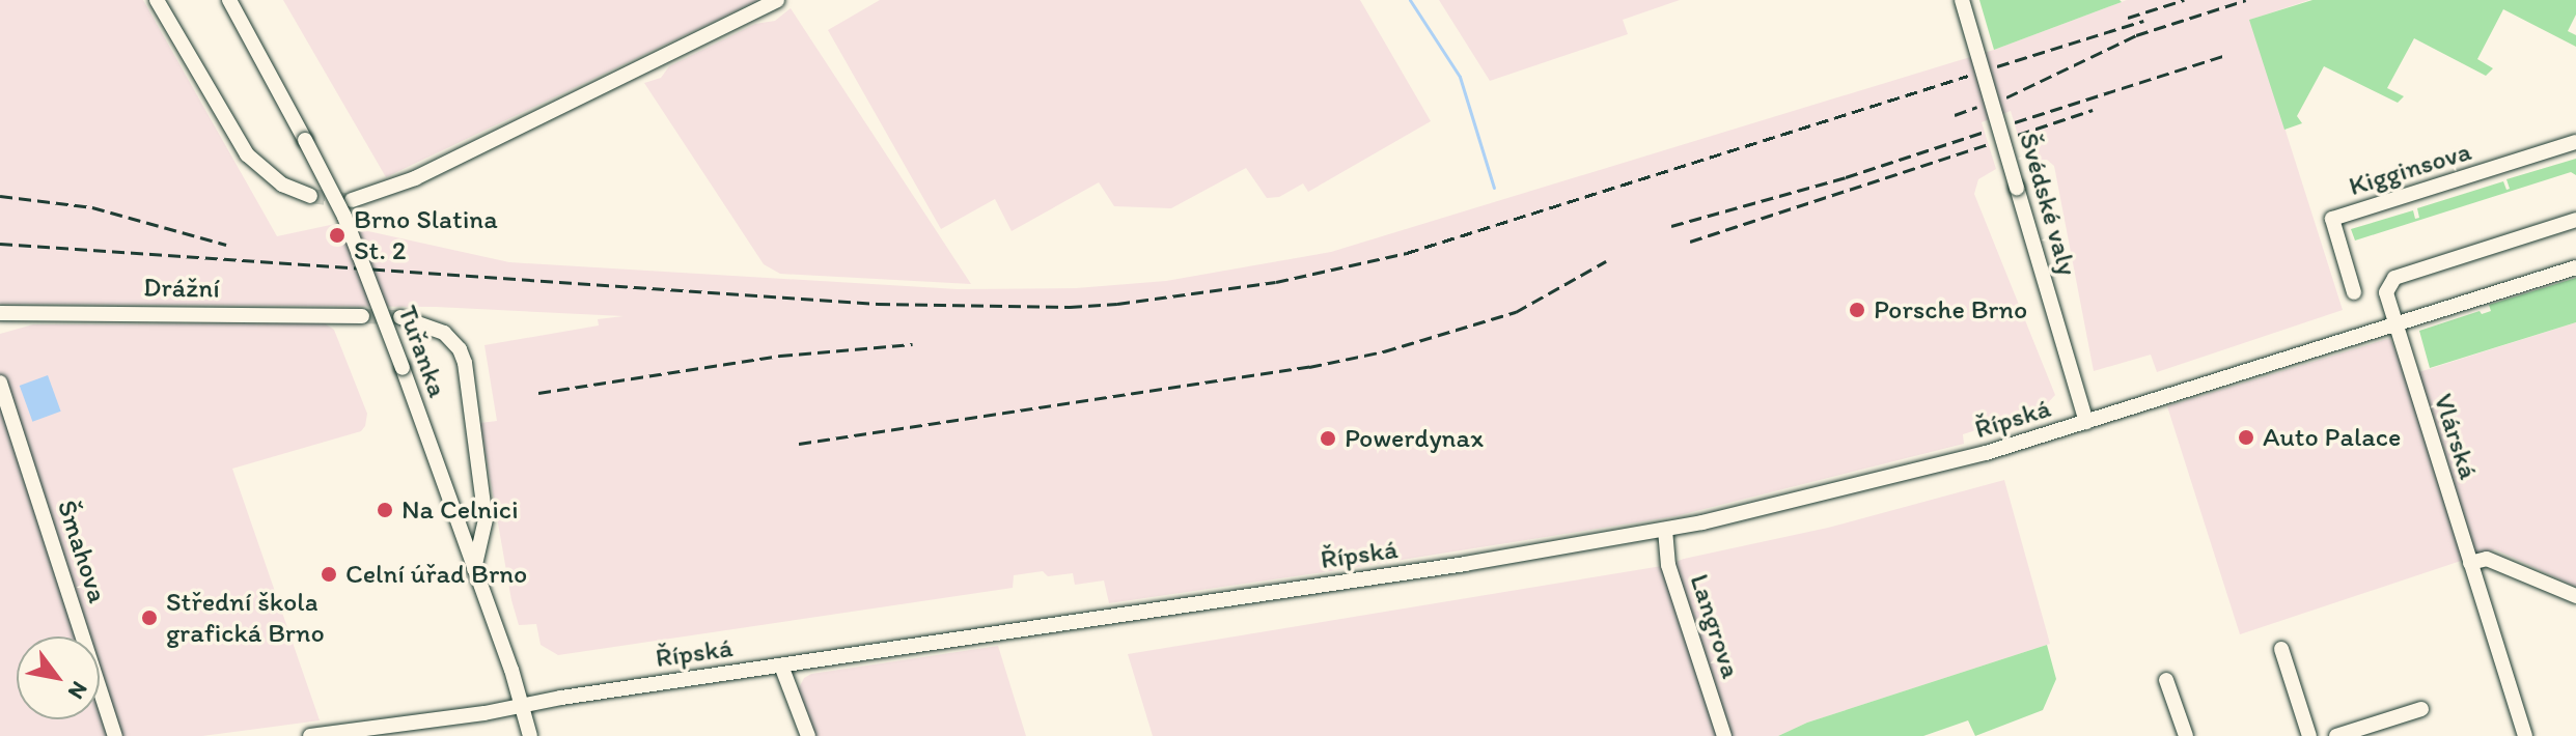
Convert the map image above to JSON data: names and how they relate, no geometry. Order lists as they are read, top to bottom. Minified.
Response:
{"streets":{"street":["Kigginsova","Švédské valy","Drážní","Tuřanka","Řípská","Vlárská","Šmahova","Langrova"]},"crossings":[["Švédské valy","Řípská"],["Tuřanka","Řípská"],["Řípská","Vlárská"],["Řípská","Langrova"]],"places":["Brno Slatina St. 2","Porsche Brno","Auto Palace","Powerdynax","Na Celnici","Celní úřad Brno","Střední škola grafická Brno"],"north":"bottom right"}
